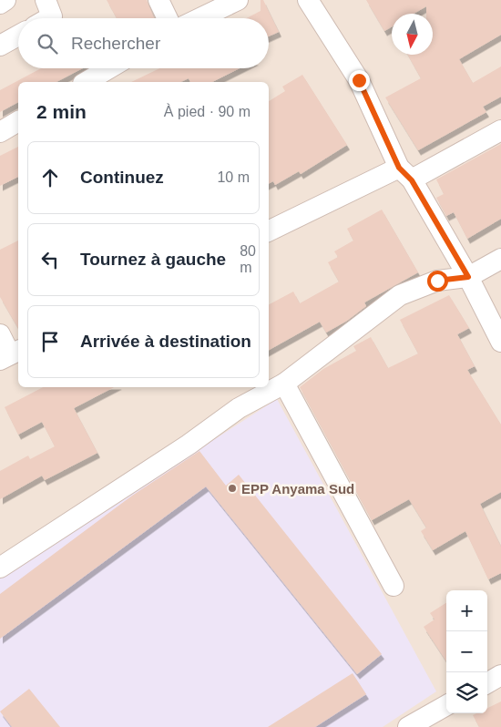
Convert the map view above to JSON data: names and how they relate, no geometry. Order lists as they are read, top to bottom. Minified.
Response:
{"places":["EPP Anyama Sud"],"north":"bottom","page":{"search":"Rechercher","heading":["2 min","À pied · 90 m"],"list":[["Continuez","10 m"],["Tournez à gauche","80 m"],"Arrivée à destination"],"map_buttons":["+","−"]}}
